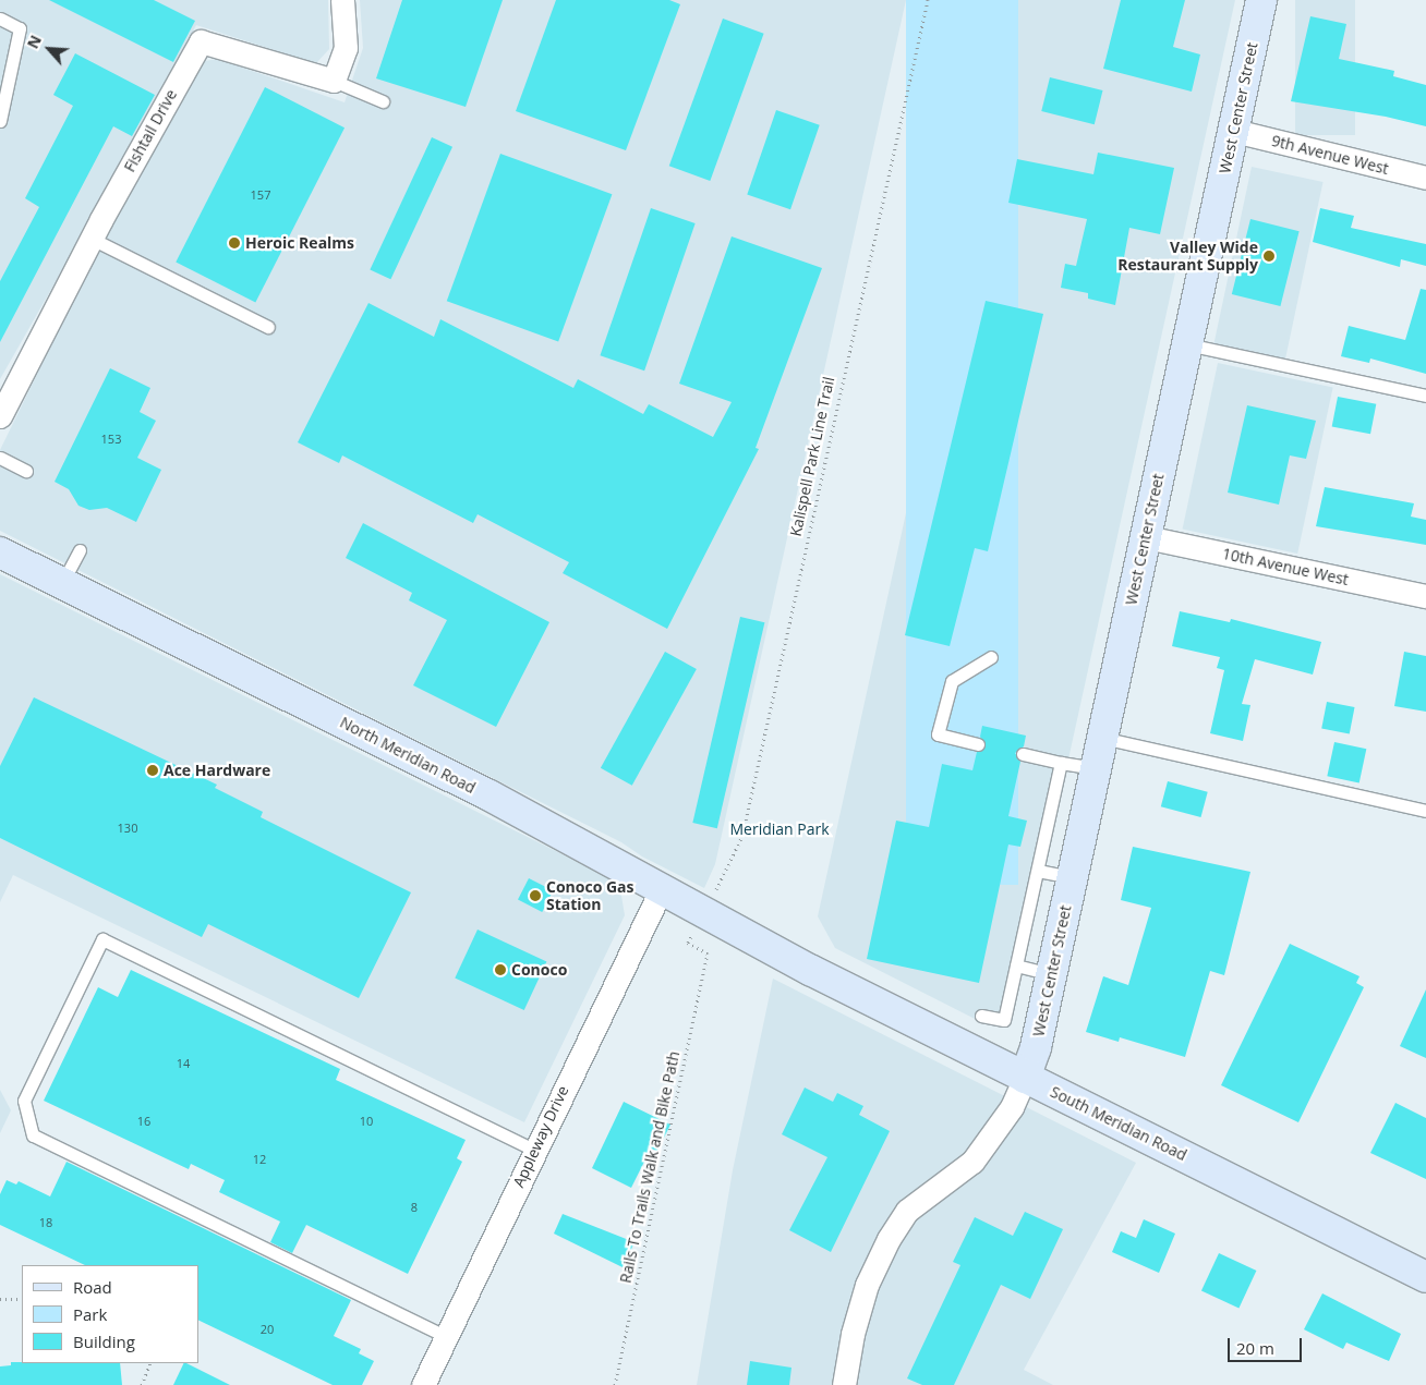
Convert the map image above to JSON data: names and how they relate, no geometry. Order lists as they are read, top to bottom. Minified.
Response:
{"streets":{"street":["West Center Street","Fishtail Drive","9th Avenue West","10th Avenue West","North Meridian Road","South Meridian Road","Appleway Drive"],"path":["Kalispell Park Line Trail","Rails To Trails Walk and Bike Path"]},"crossings":[["West Center Street","9th Avenue West"],["West Center Street","10th Avenue West"],["West Center Street","South Meridian Road"],["Kalispell Park Line Trail","North Meridian Road"],["North Meridian Road","South Meridian Road"],["North Meridian Road","Appleway Drive"]],"parks":["Meridian Park"],"places":["Heroic Realms","Valley Wide Restaurant Supply","Ace Hardware","Conoco Gas Station","Conoco"],"house_numbers":["157","153","130","14","16","10","12","8","18","20"],"legend":["Road","Park","Building"],"scale_bar":"20 m","north":"top left"}
